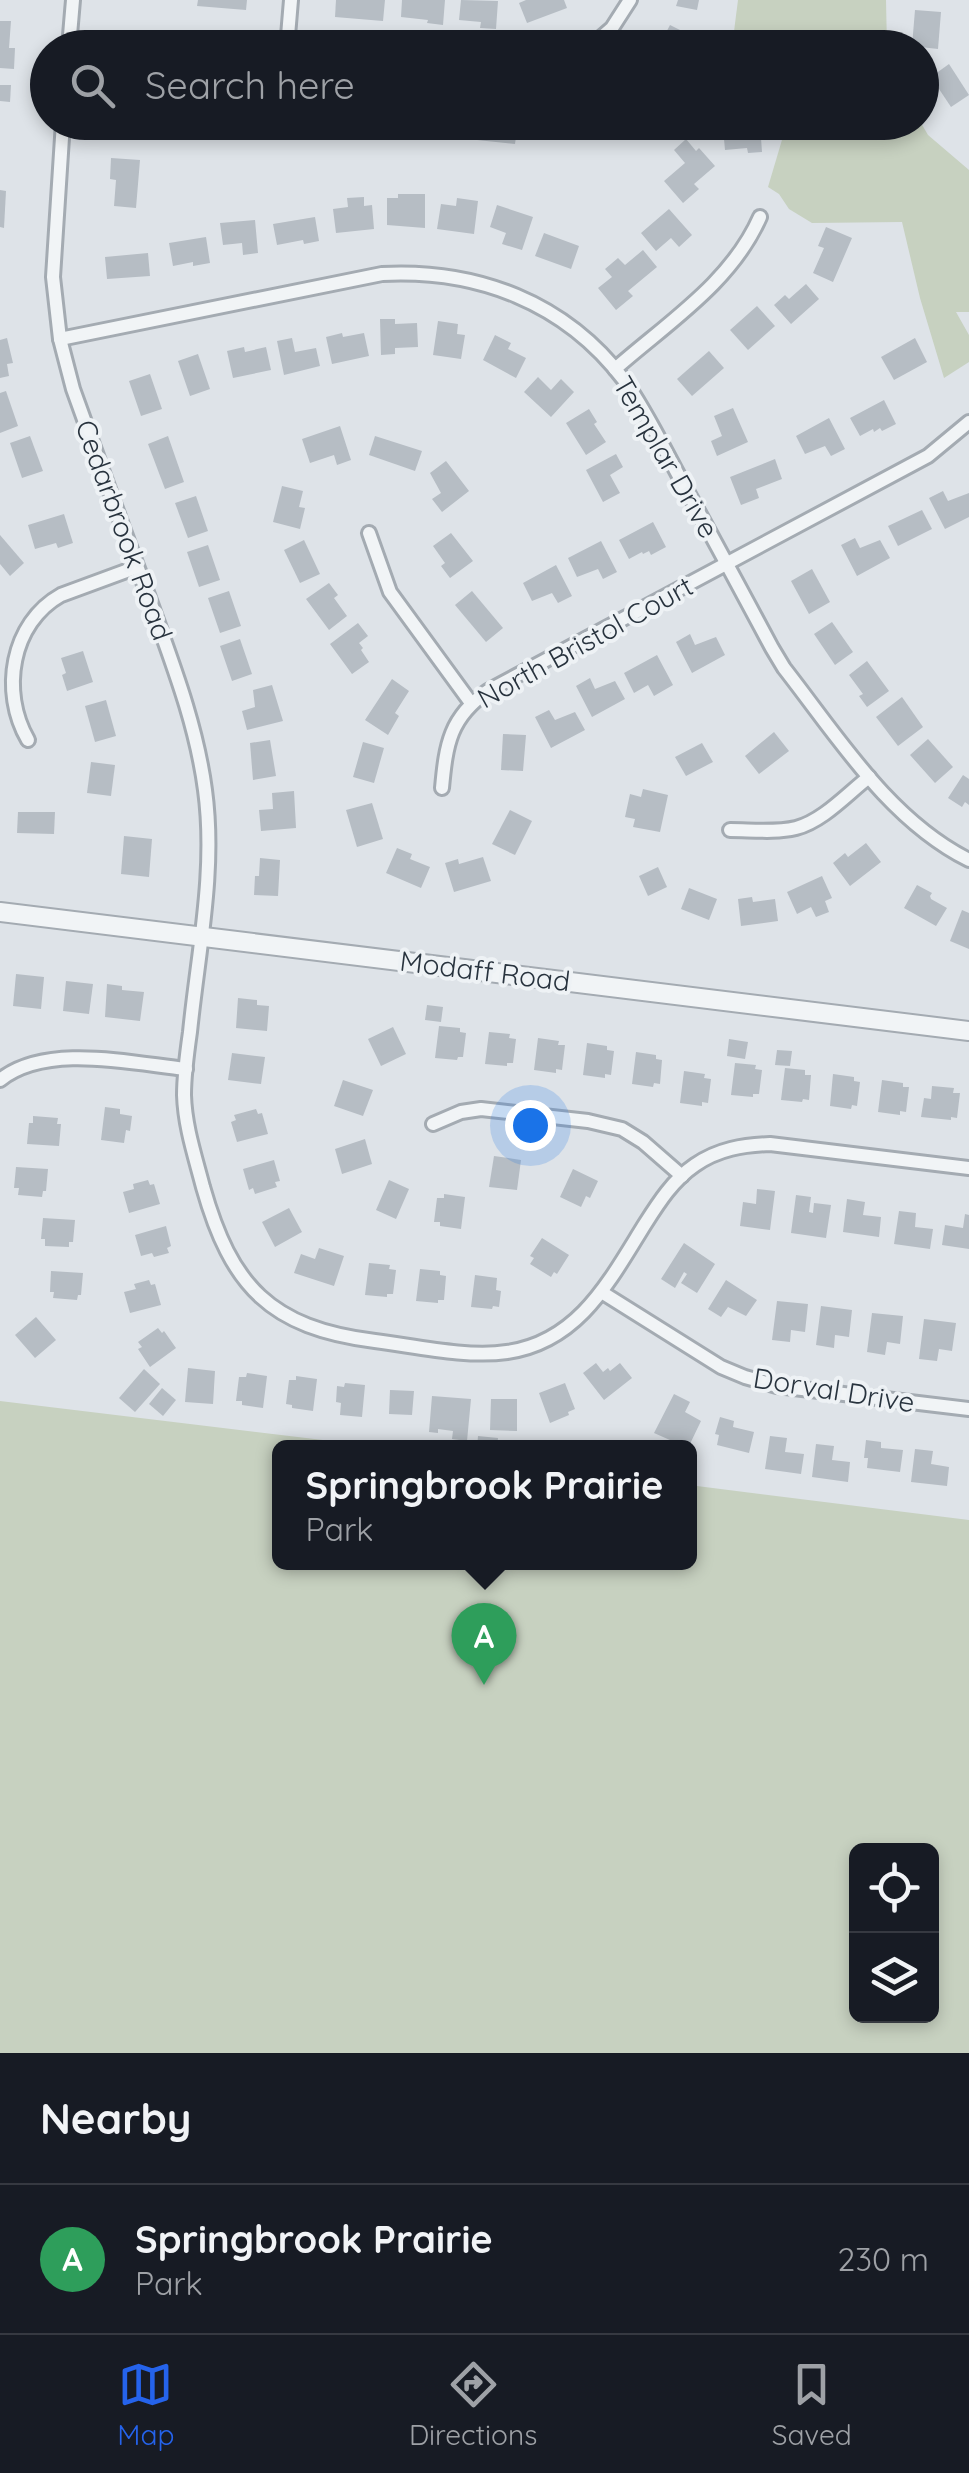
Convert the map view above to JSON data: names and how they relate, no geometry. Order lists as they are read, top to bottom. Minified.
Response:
{"streets":{"street":["Templar Drive","Cedarbrook Road","North Bristol Court","Modaff Road","Dorval Drive"]},"crossings":[["Templar Drive","Cedarbrook Road"],["Templar Drive","North Bristol Court"],["Cedarbrook Road","Modaff Road"],["Cedarbrook Road","Dorval Drive"]],"page":{"search":"Search here","popup":["Springbrook Prairie","Park"],"pins":"A","heading":"Nearby","list":[{"mark":"A","name":"Springbrook Prairie","note":"Park","value":"230 m"}],"nav":["Map","Directions","Saved"]}}
